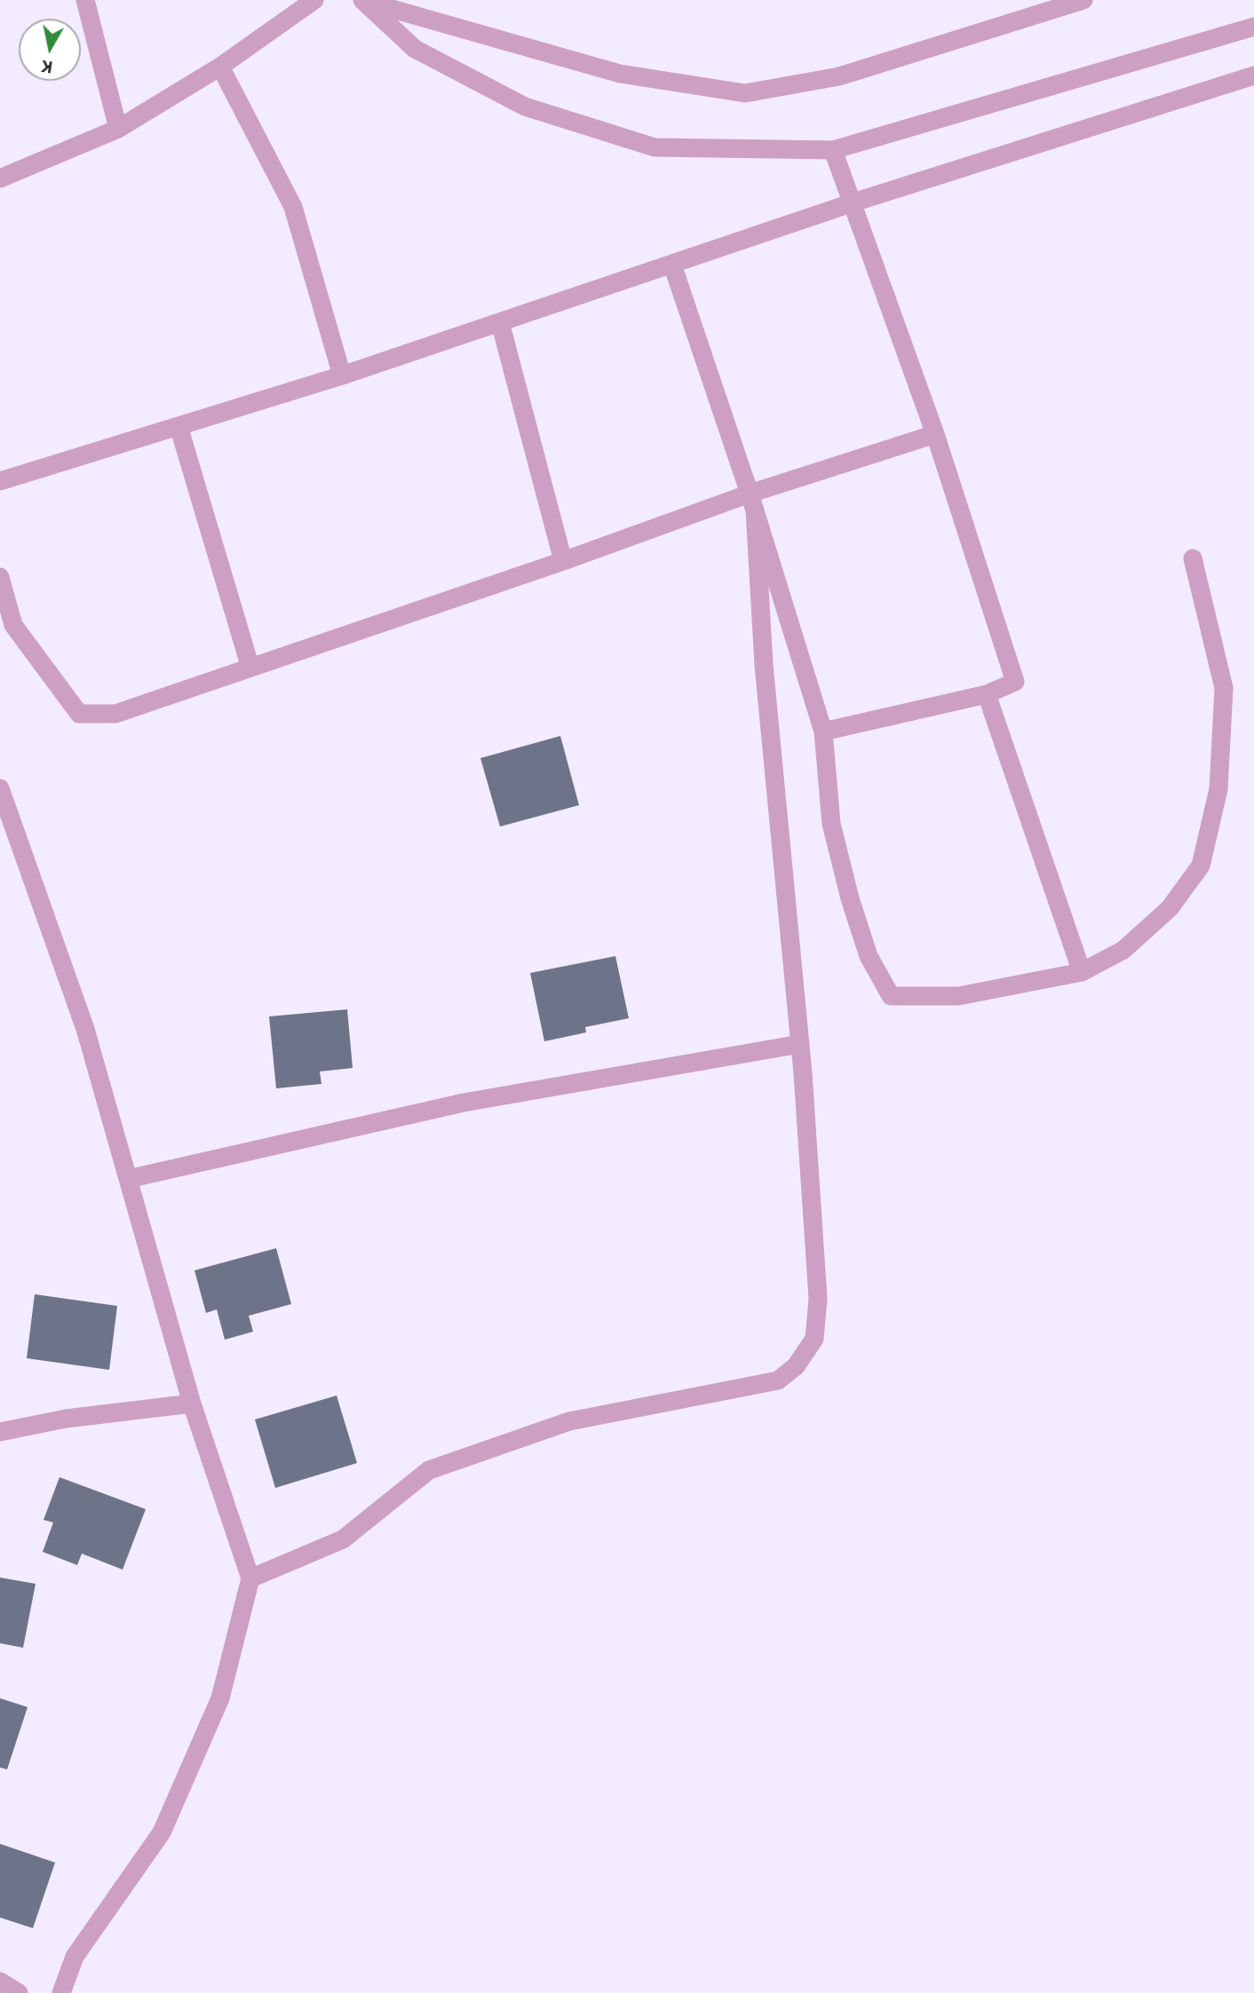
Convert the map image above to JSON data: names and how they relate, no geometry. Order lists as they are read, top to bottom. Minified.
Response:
{"north":"bottom"}
